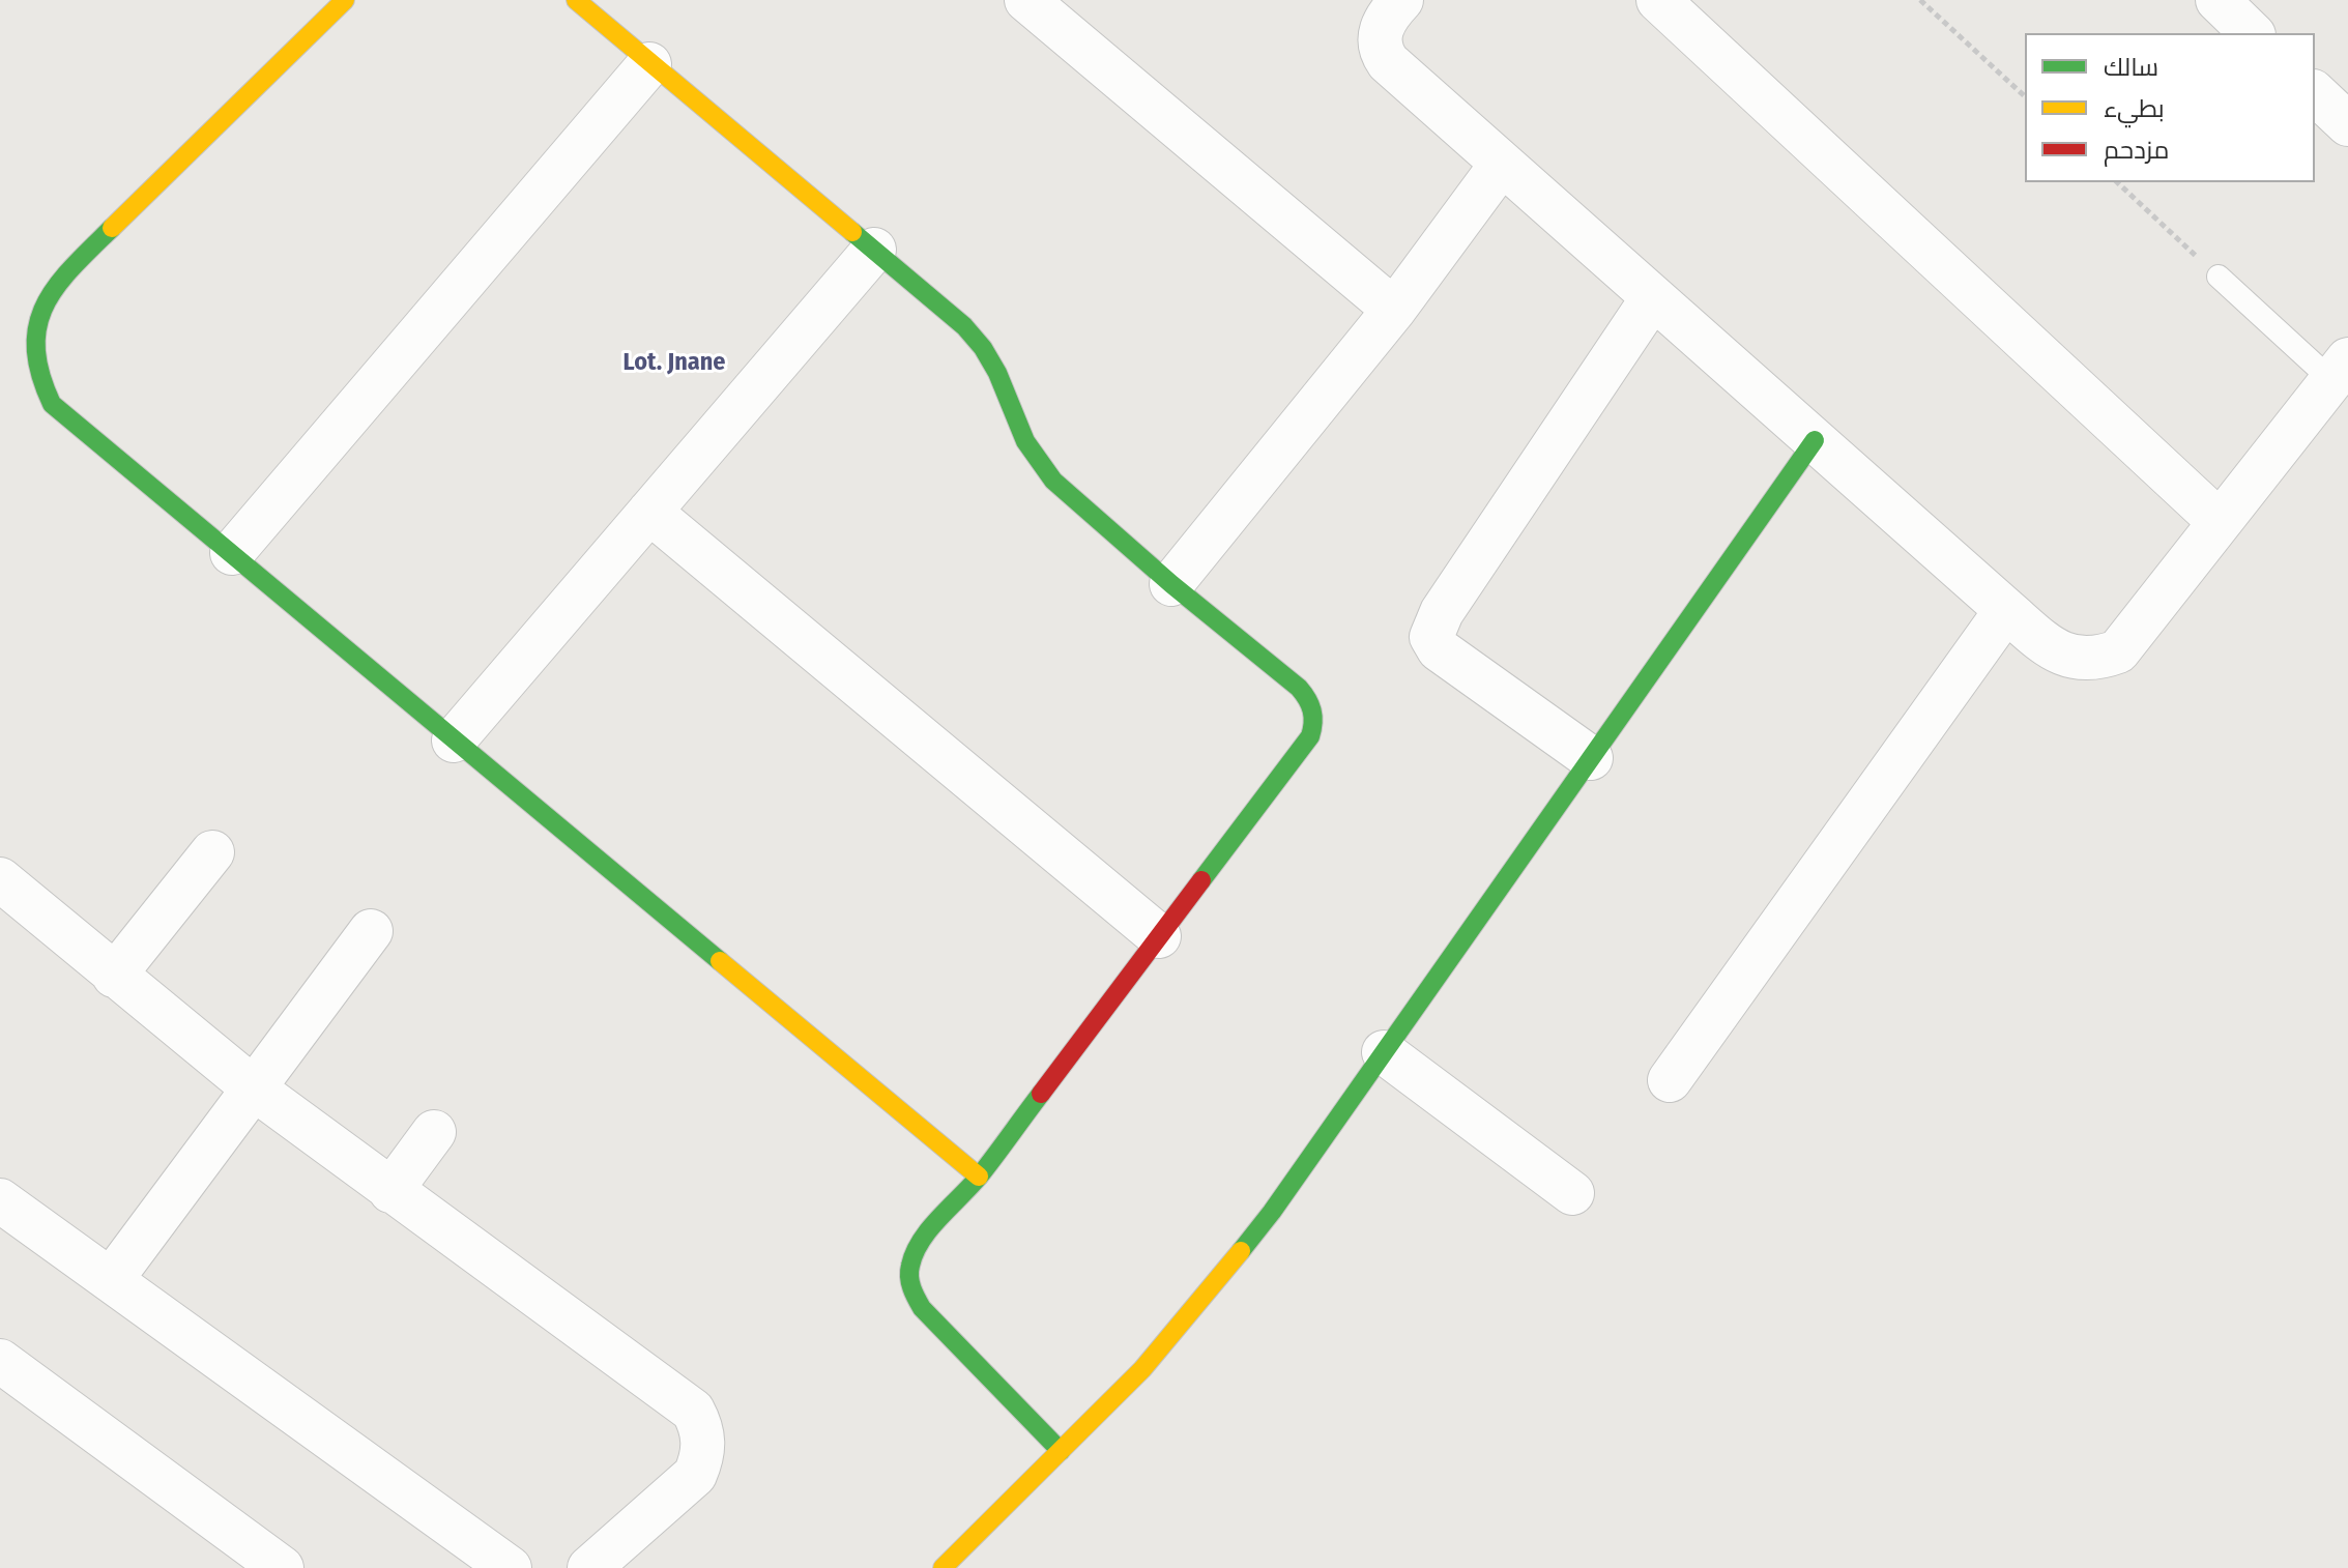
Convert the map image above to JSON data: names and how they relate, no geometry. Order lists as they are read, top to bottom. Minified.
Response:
{"districts":["Lot. Jnane"],"legend":["سالك","بطيء","مزدحم"]}
